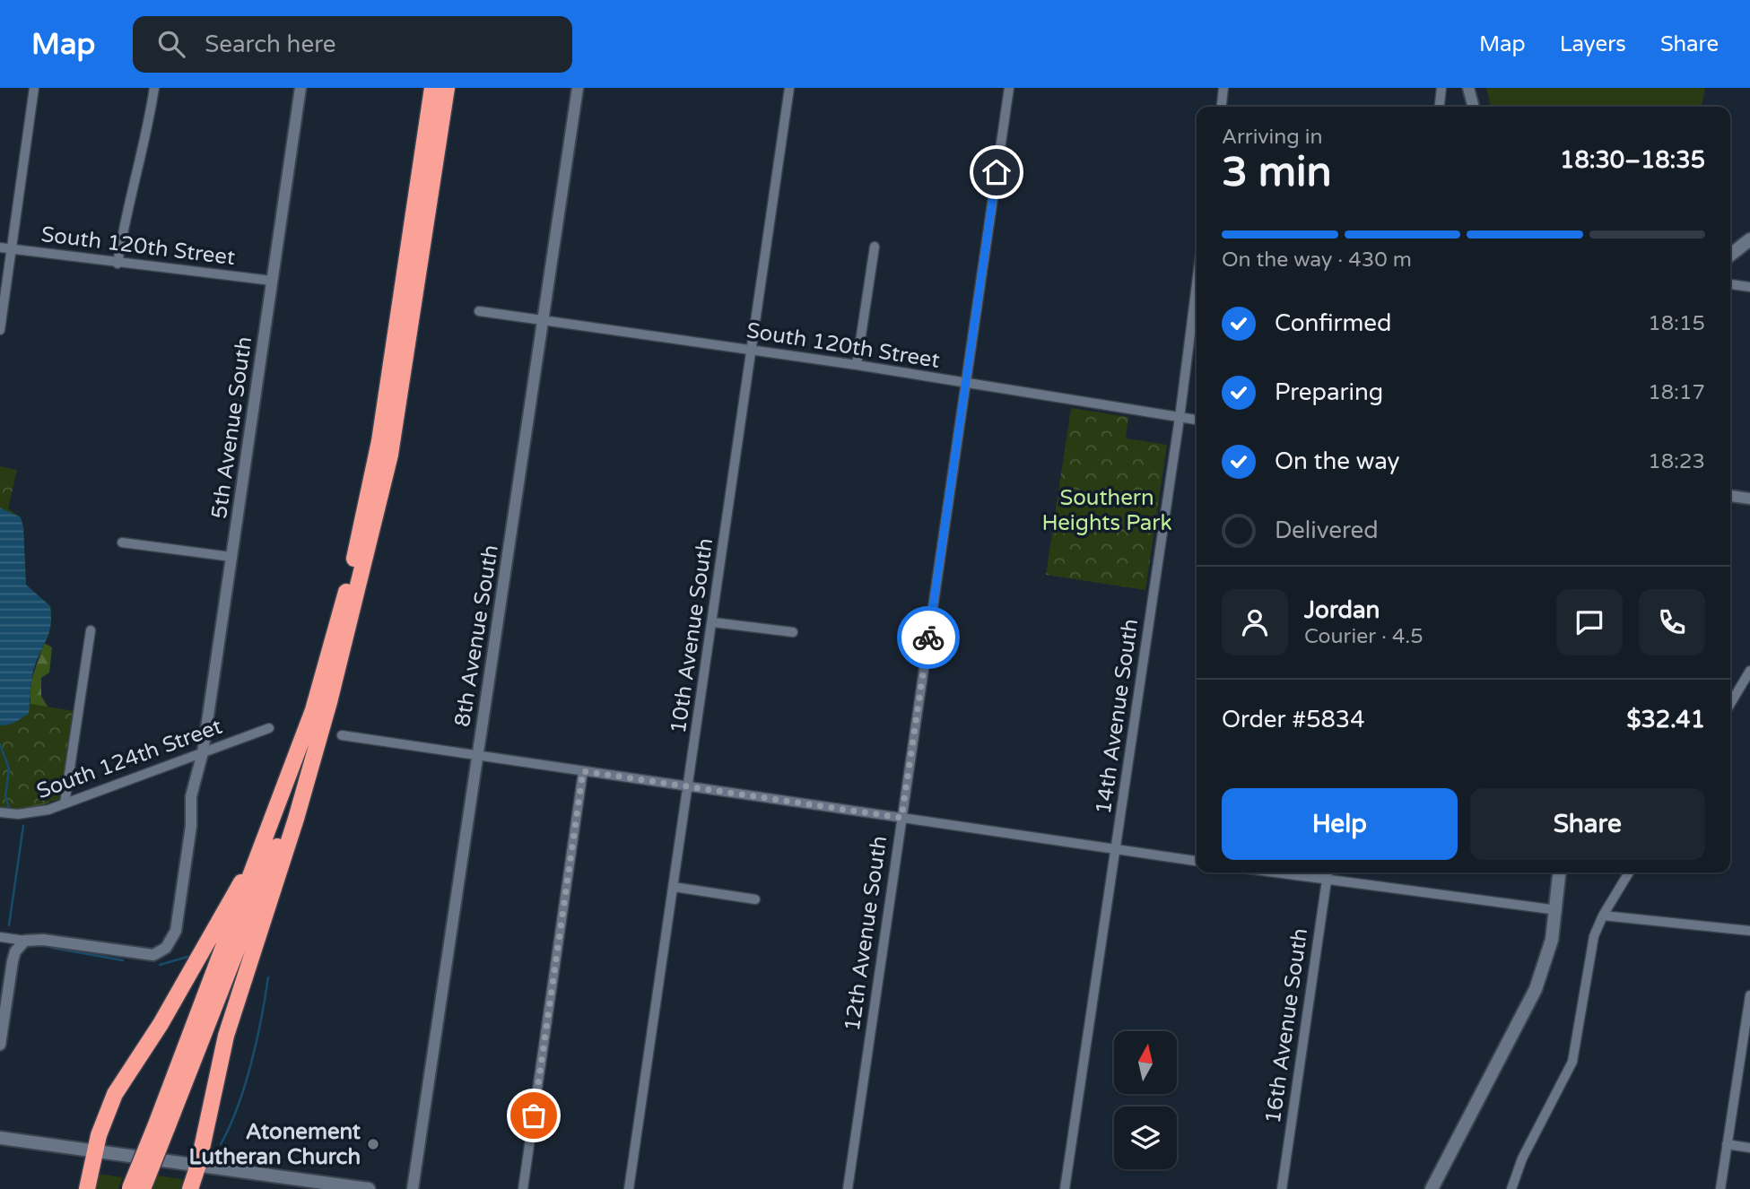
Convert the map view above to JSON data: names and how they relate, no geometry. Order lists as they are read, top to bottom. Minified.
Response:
{"streets":{"street":["South 120th Street","5th Avenue South","8th Avenue South","10th Avenue South","14th Avenue South","South 124th Street","12th Avenue South","16th Avenue South"]},"crossings":[["South 120th Street","5th Avenue South"],["South 120th Street","8th Avenue South"],["South 120th Street","10th Avenue South"],["South 120th Street","14th Avenue South"],["South 120th Street","12th Avenue South"],["5th Avenue South","South 124th Street"]],"parks":["Southern Heights Park"],"places":["Atonement Lutheran Church"],"north":"top","page":{"header":"Map","search":"Search here","nav":["Map","Layers","Share"],"heading":["3 min","Arriving in","18:30–18:35"],"panel":["Jordan","Courier · 4.5","Order #5834","$32.41"],"bar":"On the way · 430 m","list":[["Confirmed","18:15"],["Preparing","18:17"],["On the way","18:23"],"Delivered"],"buttons":["Help","Share"]}}
